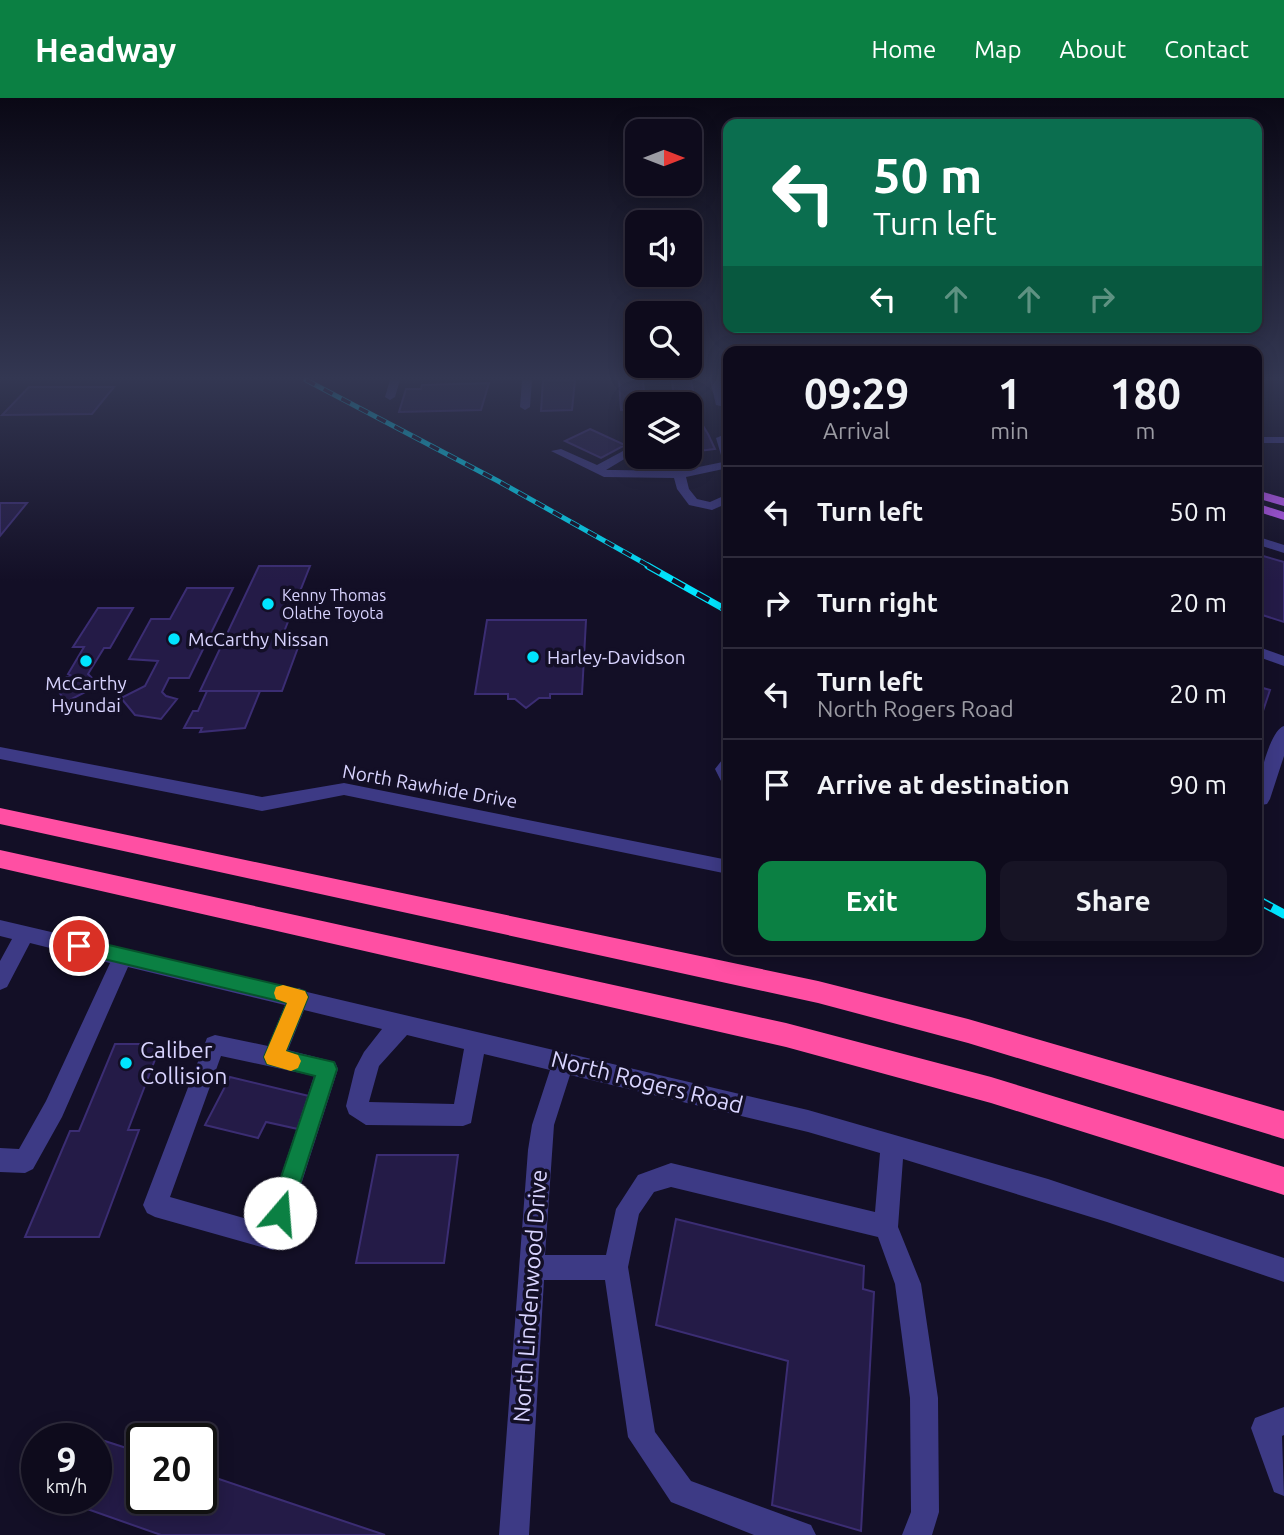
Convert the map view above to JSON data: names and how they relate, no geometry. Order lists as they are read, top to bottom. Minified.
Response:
{"streets":{"street":["North Rawhide Drive","North Rogers Road","North Lindenwood Drive"]},"crossings":[["North Rogers Road","North Lindenwood Drive"]],"places":["Kenny Thomas Olathe Toyota","McCarthy Nissan","Harley-Davidson","McCarthy Hyundai","Caliber Collision"],"north":"right","page":{"header":"Headway","nav":["Home","Map","About","Contact"],"turn":["50 m","Turn left"],"eta":["09:29","Arrival","1","min","180","m"],"list":[{"name":"Turn left","value":"50 m"},{"name":"Turn right","value":"20 m"},{"name":"Turn left","note":"North Rogers Road","value":"20 m"},{"name":"Arrive at destination","value":"90 m"}],"buttons":["Exit","Share"],"speed":"9 km/h","limit":"20"}}
